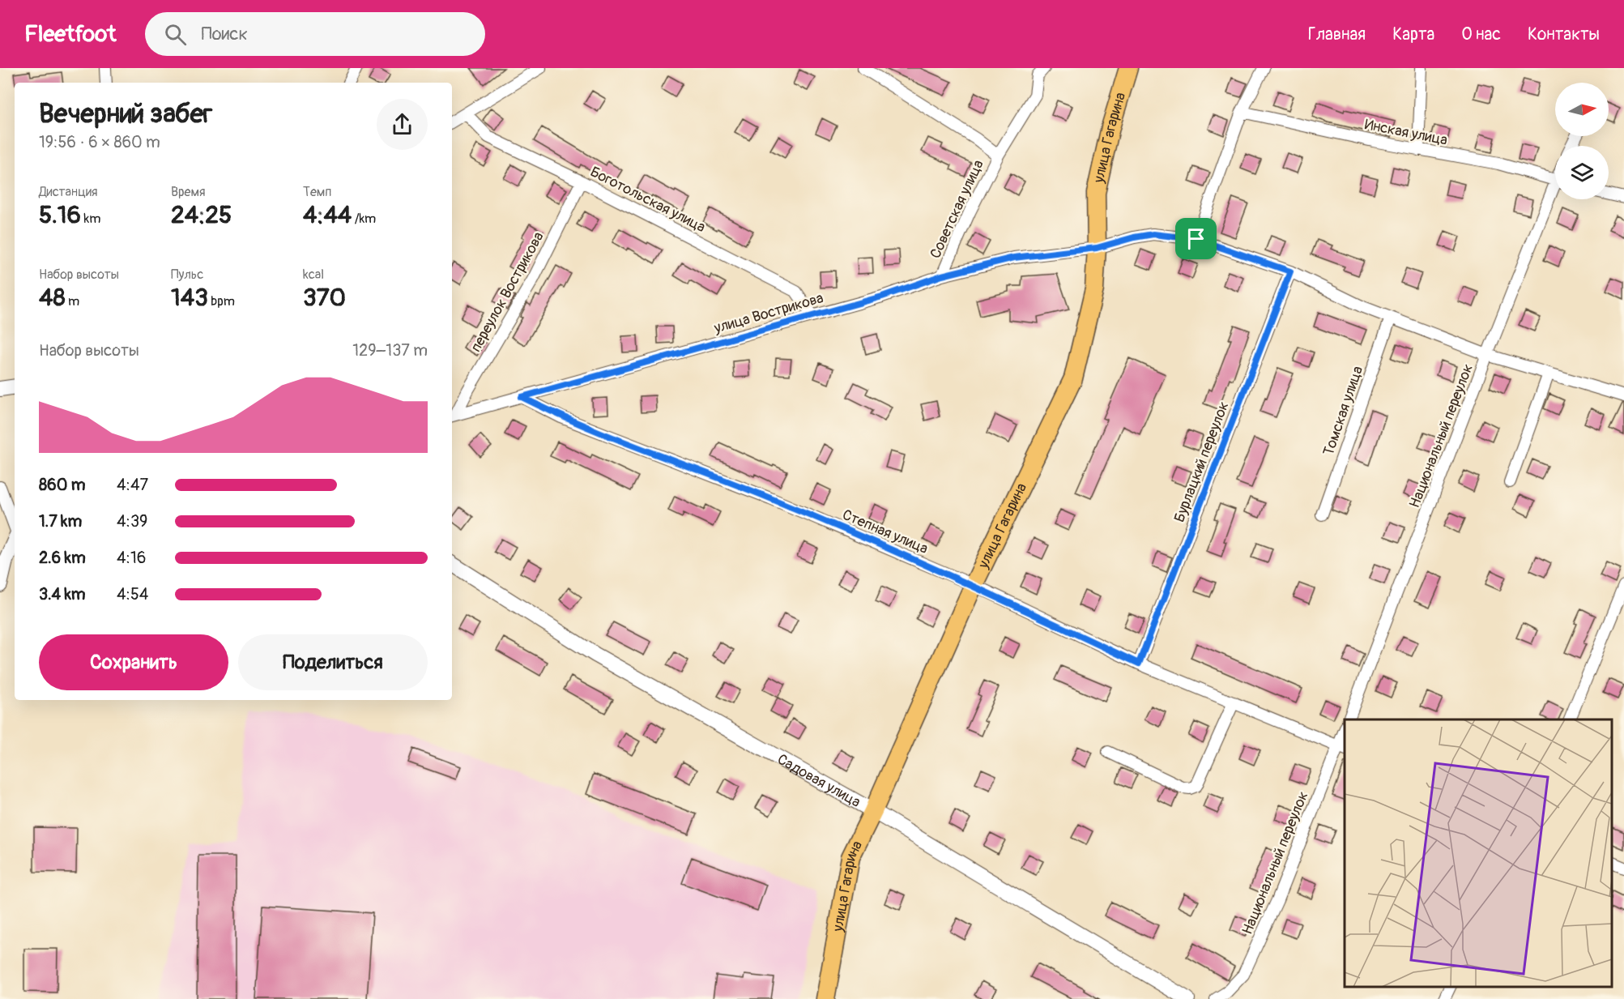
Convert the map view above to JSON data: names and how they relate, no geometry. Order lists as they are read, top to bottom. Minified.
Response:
{"streets":{"main road":["улица Гагарина"],"street":["Инская улица","Боготольская улица","Советская улица","переулок Вострикова","улица Вострикова","Томская улица","Национальный переулок","Бурлацкий переулок","Степная улица","Садовая улица"]},"crossings":[["улица Гагарина","улица Вострикова"],["улица Гагарина","Степная улица"],["улица Гагарина","Садовая улица"],["Боготольская улица","переулок Вострикова"],["Боготольская улица","улица Вострикова"],["Советская улица","улица Вострикова"],["переулок Вострикова","улица Вострикова"],["улица Вострикова","Степная улица"],["Национальный переулок","Степная улица"],["Бурлацкий переулок","Степная улица"]],"north":"right","page":{"header":"Fleetfoot","search":"Поиск","nav":["Главная","Карта","О нас","Контакты"],"heading":["Вечерний забег","19:56 · 6 × 860 m"],"stats":[["Дистанция","5.16 km"],["Время","24:25"],["Темп","4:44 /km"],["Набор высоты","48 m"],["Пульс","143 bpm"],["kcal","370"]],"chart":["Набор высоты","129–137 m"],"list":[{"name":"860 m","note":"4:47"},{"name":"1.7 km","note":"4:39"},{"name":"2.6 km","note":"4:16"},{"name":"3.4 km","note":"4:54"}],"buttons":["Сохранить","Поделиться"]}}
